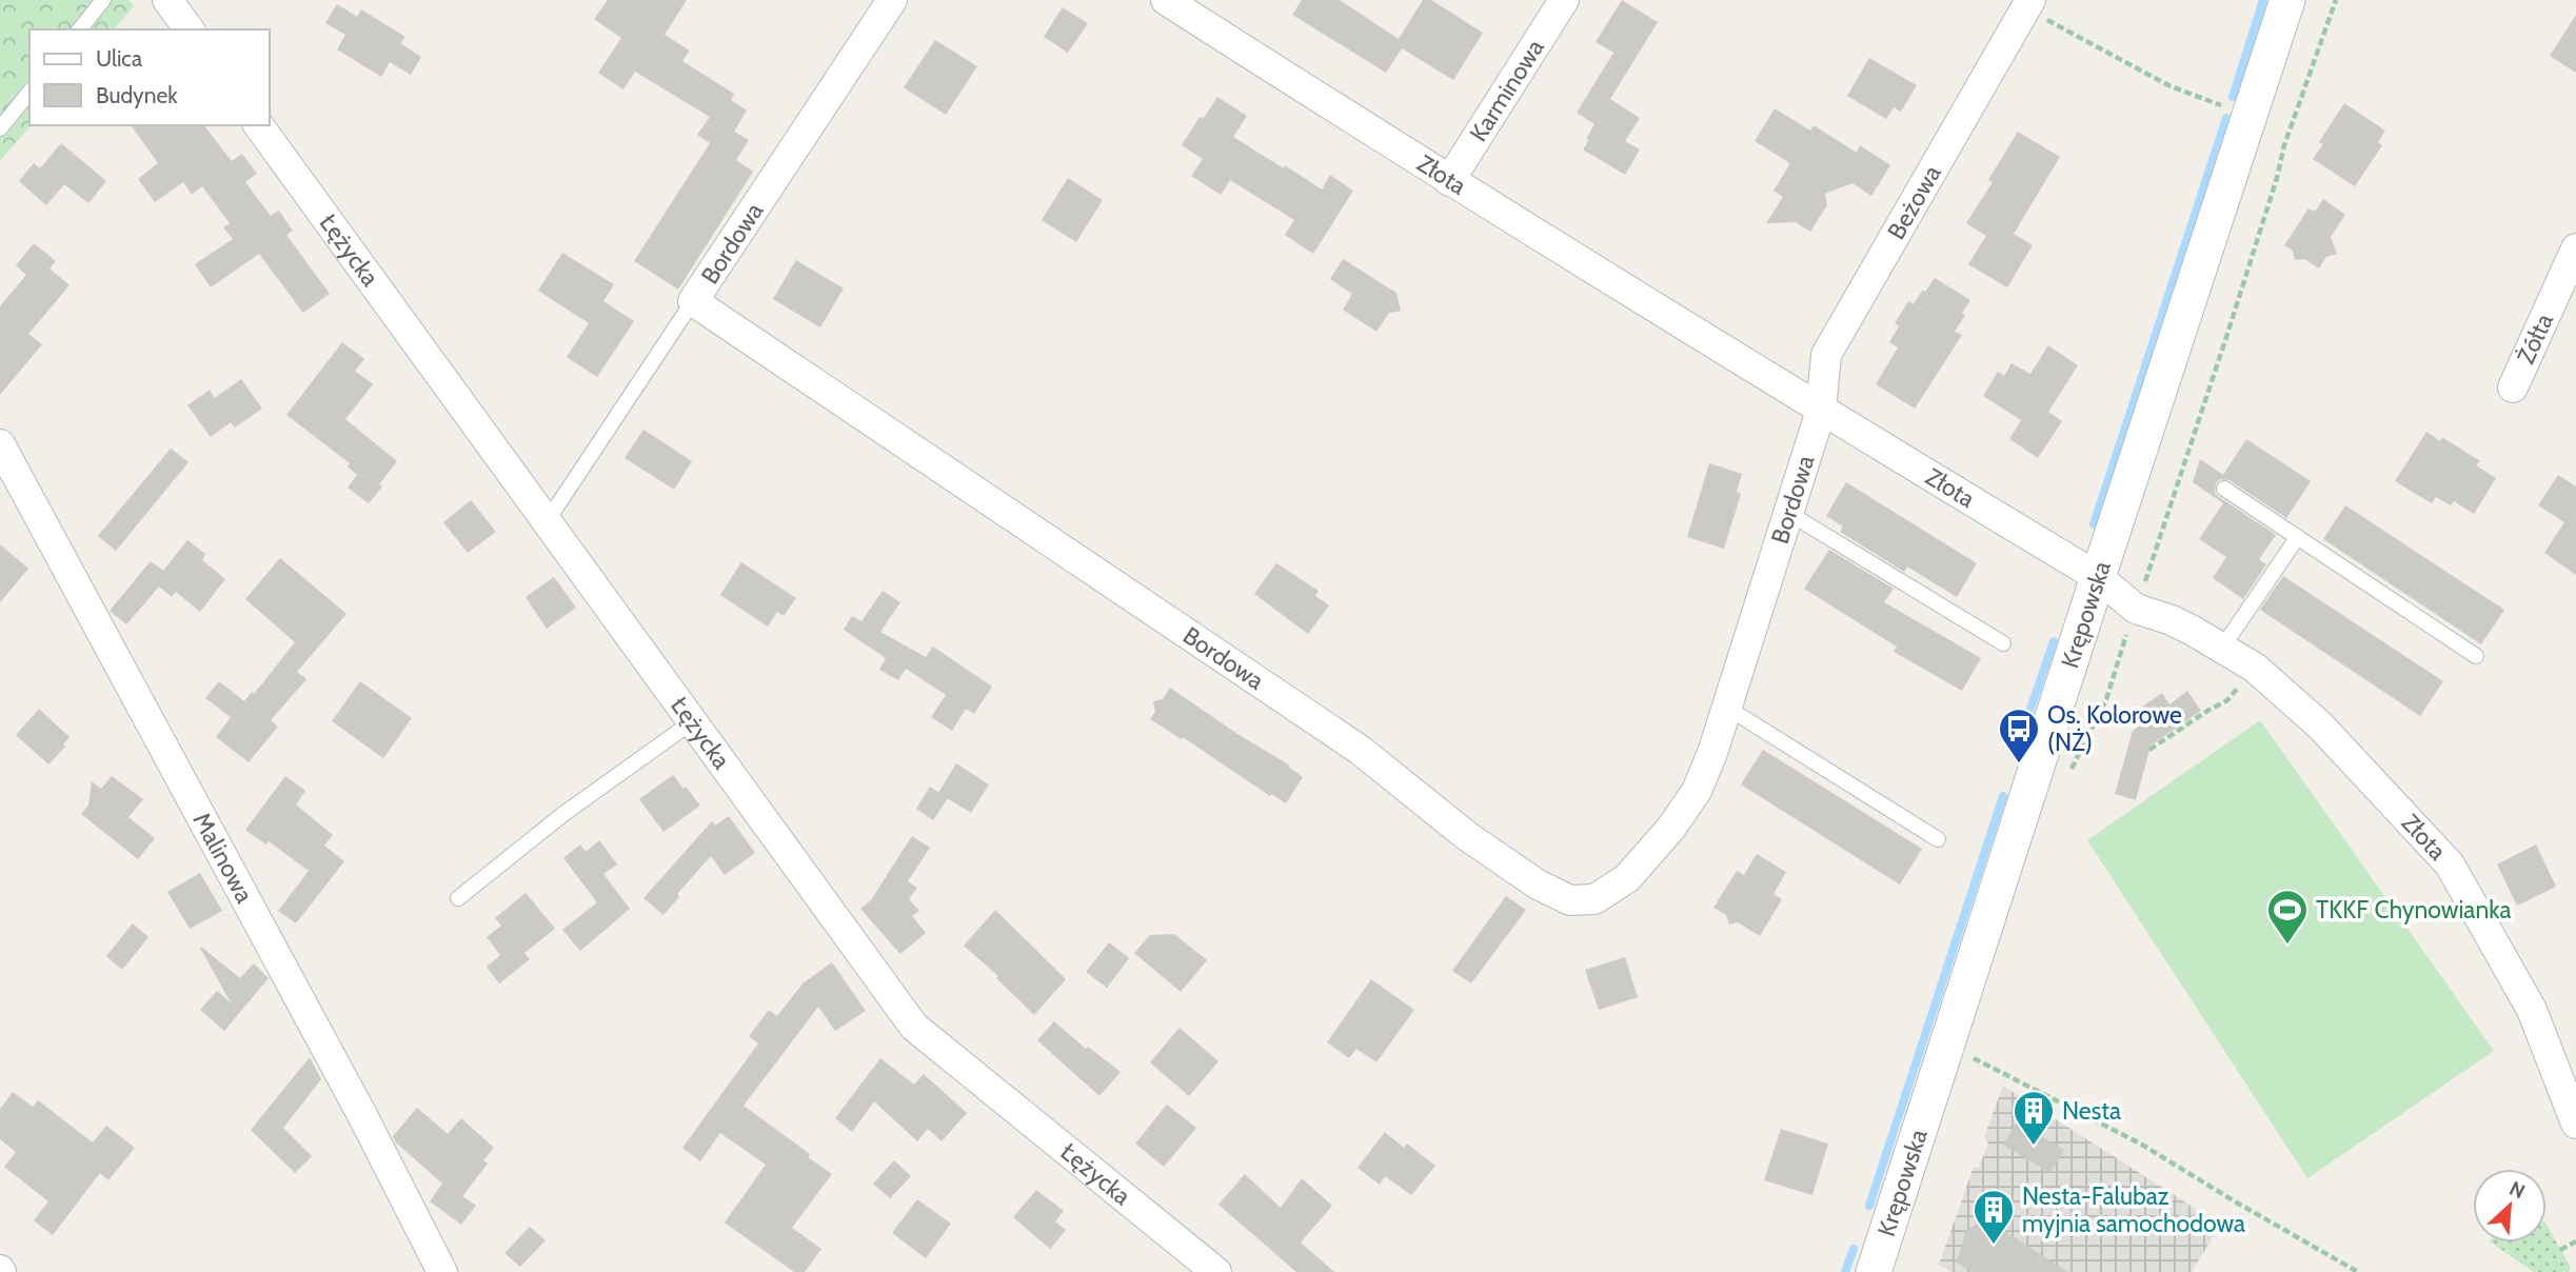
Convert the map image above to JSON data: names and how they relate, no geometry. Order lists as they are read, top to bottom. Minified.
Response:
{"streets":{"street":["Karminowa","Złota","Beżowa","Bordowa","Łężycka","Żółta","Krępowska","Malinowa"]},"crossings":[["Karminowa","Złota"],["Złota","Beżowa"],["Złota","Bordowa"],["Złota","Krępowska"],["Beżowa","Bordowa"]],"places":{"bus stop":["Os. Kolorowe (NŻ)"],"sports":["TKKF Chynowianka"],"building":["Nesta","Nesta-Falubaz myjnia samochodowa"]},"legend":["Ulica","Budynek"],"north":"top right"}
